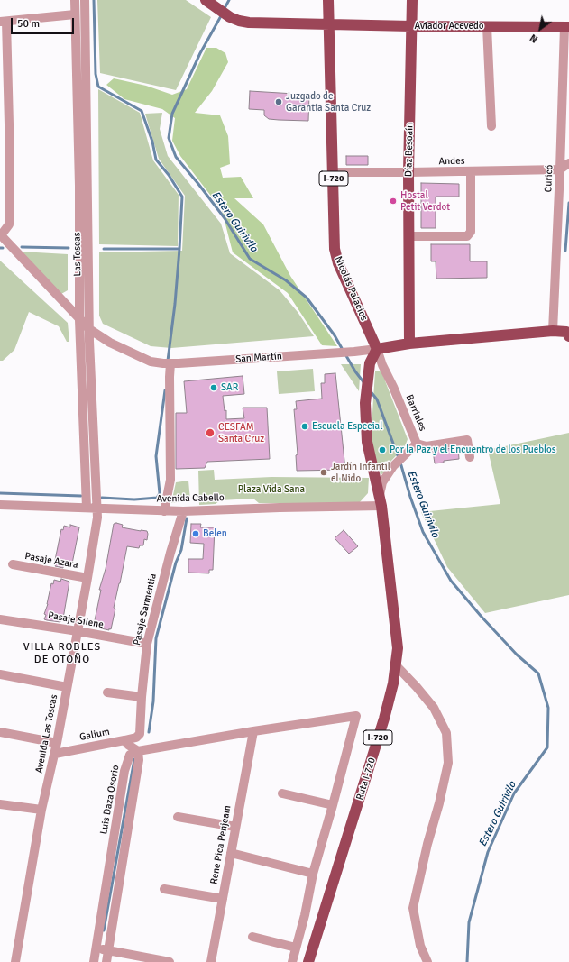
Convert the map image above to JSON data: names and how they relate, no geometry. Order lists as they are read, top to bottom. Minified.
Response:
{"streets":{"main road":["Aviador Acevedo","Díaz Besoaín","I-720","Nicolás Palacios","San Martín","Ruta I-720"],"street":["Andes","Curicó","Las Toscas","Barriales","Avenida Cabello","Pasaje Azara","Pasaje Sarmentia","Pasaje Silene","Avenida Las Toscas","Galium","Luis Daza Osorio","Rene Pica Penjeam"]},"crossings":[["Aviador Acevedo","Díaz Besoaín"],["Aviador Acevedo","Curicó"],["Aviador Acevedo","Nicolás Palacios"],["Díaz Besoaín","Andes"],["Díaz Besoaín","San Martín"],["Andes","Curicó"],["Andes","Nicolás Palacios"],["I-720","Nicolás Palacios"],["I-720","San Martín"],["I-720","Barriales"],["I-720","Avenida Cabello"],["I-720","Ruta I-720"],["Curicó","San Martín"],["Las Toscas","San Martín"],["Las Toscas","Avenida Cabello"],["Las Toscas","Avenida Las Toscas"],["Nicolás Palacios","San Martín"],["Nicolás Palacios","Barriales"],["San Martín","Barriales"],["Barriales","Avenida Cabello"],["Barriales","Ruta I-720"],["Avenida Cabello","Pasaje Sarmentia"],["Avenida Cabello","Avenida Las Toscas"],["Avenida Cabello","Ruta I-720"],["Pasaje Azara","Avenida Las Toscas"],["Pasaje Sarmentia","Pasaje Silene"],["Pasaje Sarmentia","Galium"],["Pasaje Silene","Avenida Las Toscas"],["Avenida Las Toscas","Galium"]],"districts":["VILLA ROBLES DE OTOÑO"],"water":["Estero Guirivilo"],"parks":["Plaza Vida Sana"],"places":["Juzgado de Garantía Santa Cruz","Hostal Petit Verdot","SAR","Escuela Especial","CESFAM Santa Cruz","Por la Paz y el Encuentro de los Pueblos","Jardín Infantil el Nido","Belen"],"scale_bar":"50 m","north":"bottom left"}
